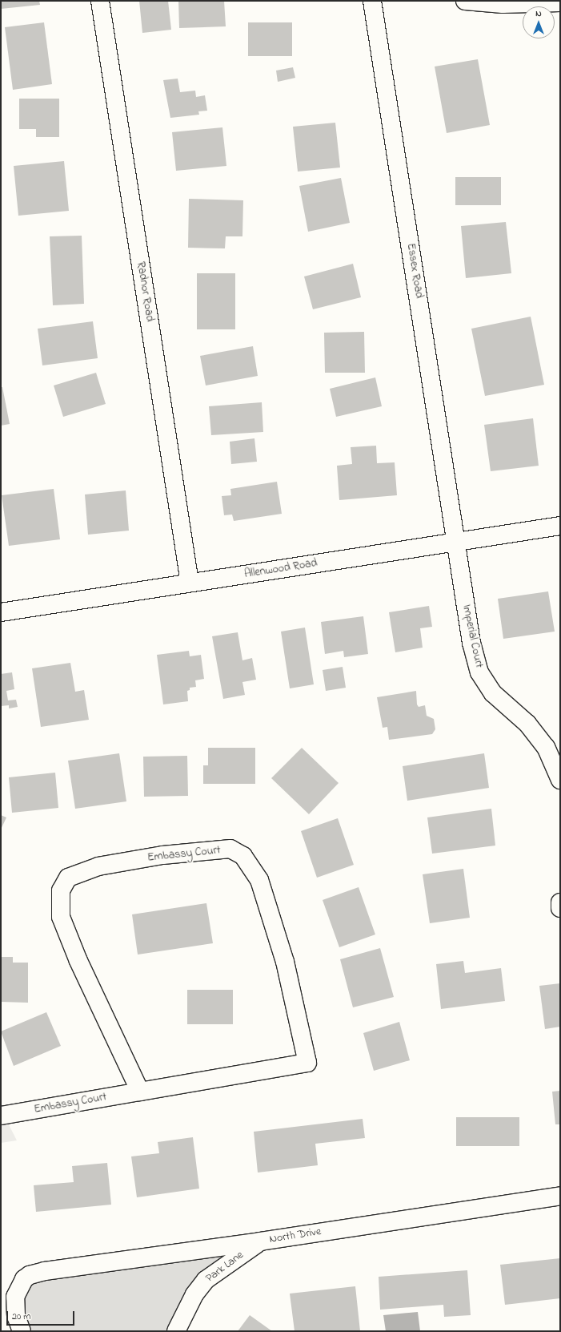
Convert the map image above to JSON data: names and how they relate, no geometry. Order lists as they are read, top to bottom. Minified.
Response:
{"streets":{"street":["Essex Road","Radnor Road","Allenwood Road","Imperial Court","Embassy Court","North Drive","Park Lane"]},"crossings":[["Essex Road","Allenwood Road"],["Essex Road","Imperial Court"],["Radnor Road","Allenwood Road"],["Allenwood Road","Imperial Court"],["North Drive","Park Lane"]],"scale_bar":"20 m","north":"top"}
